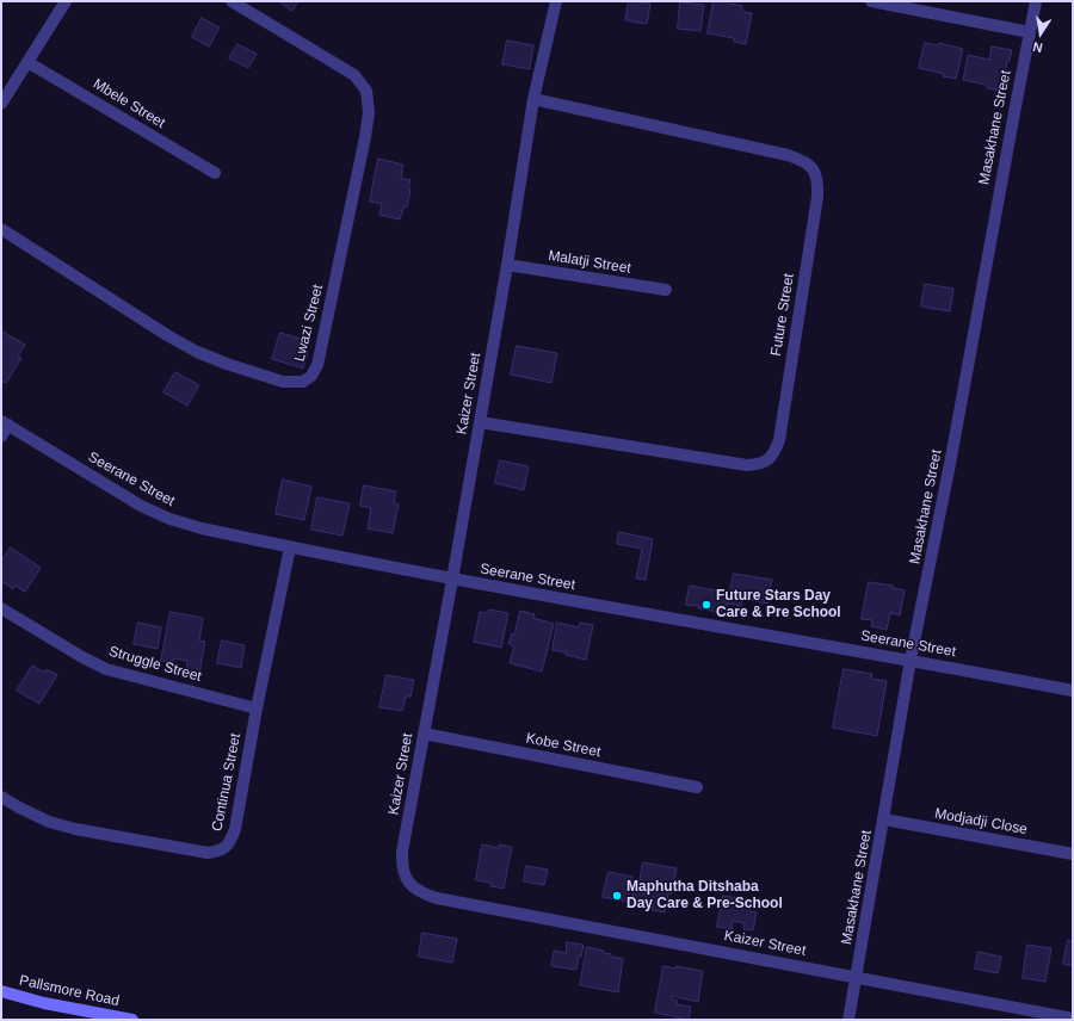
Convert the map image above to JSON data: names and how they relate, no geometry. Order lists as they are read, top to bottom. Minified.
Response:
{"streets":{"street":["Mbele Street","Masakhane Street","Malatji Street","Future Street","Lwazi Street","Kaizer Street","Seerane Street","Struggle Street","Kobe Street","Continua Street","Modjadji Close","Pallsmore Road"]},"crossings":[["Masakhane Street","Kaizer Street"],["Masakhane Street","Seerane Street"],["Masakhane Street","Modjadji Close"],["Malatji Street","Kaizer Street"],["Future Street","Kaizer Street"],["Kaizer Street","Seerane Street"],["Kaizer Street","Kobe Street"],["Seerane Street","Continua Street"],["Struggle Street","Continua Street"]],"places":["Future Stars Day Care & Pre School","Maphutha Ditshaba Day Care & Pre-School"],"north":"bottom"}
